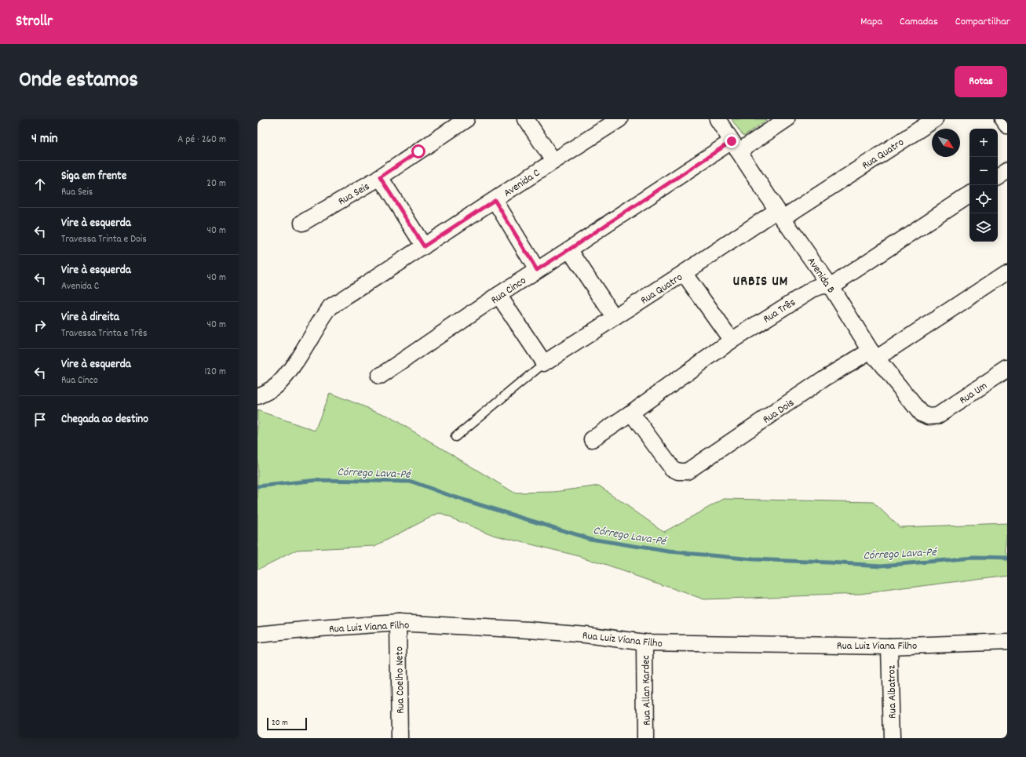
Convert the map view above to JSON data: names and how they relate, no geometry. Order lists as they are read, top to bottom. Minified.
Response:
{"streets":{"street":["Rua Quatro","Avenida C","Rua Seis","Avenida B","Rua Cinco","Rua Três","Rua Um","Rua Dois","Rua Luiz Viana Filho","Rua Coelho Neto","Rua Allan Kardec","Rua Albatroz"]},"crossings":[["Rua Quatro","Avenida B"],["Avenida B","Rua Cinco"],["Avenida B","Rua Três"],["Avenida B","Rua Um"],["Avenida B","Rua Dois"],["Rua Três","Rua Dois"],["Rua Luiz Viana Filho","Rua Coelho Neto"],["Rua Luiz Viana Filho","Rua Allan Kardec"],["Rua Luiz Viana Filho","Rua Albatroz"]],"districts":["URBIS UM"],"water":["Córrego Lava-Pé"],"scale_bar":"20 m","north":"bottom right","page":{"header":"Strollr","nav":["Mapa","Camadas","Compartilhar"],"title":"Onde estamos","buttons":"Rotas","heading":["4 min","A pé · 260 m"],"map_buttons":["+","−"],"list":[["Siga em frente","Rua Seis","20 m"],["Vire à esquerda","Travessa Trinta e Dois","40 m"],["Vire à esquerda","Avenida C","40 m"],["Vire à direita","Travessa Trinta e Três","40 m"],["Vire à esquerda","Rua Cinco","120 m"],"Chegada ao destino"],"scale":"20 m"}}
